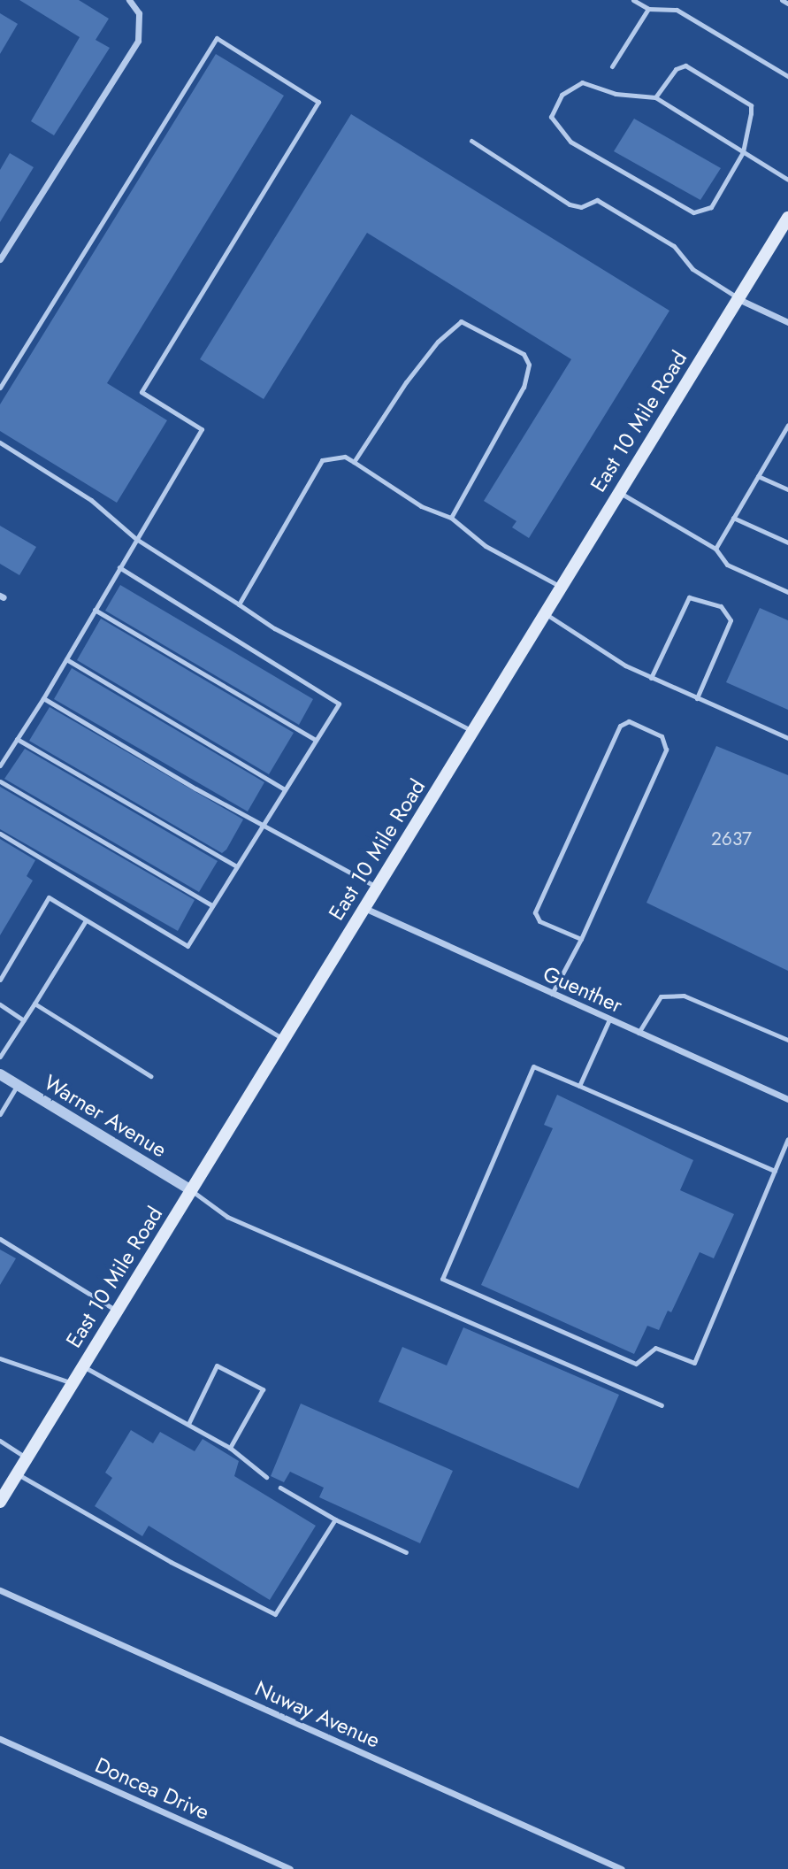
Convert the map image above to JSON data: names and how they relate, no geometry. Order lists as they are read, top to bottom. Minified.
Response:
{"streets":{"main road":["East 10 Mile Road"],"street":["Guenther","Warner Avenue","Nuway Avenue","Doncea Drive"]},"crossings":[["East 10 Mile Road","Guenther"],["East 10 Mile Road","Warner Avenue"]],"house_numbers":["2637"]}
